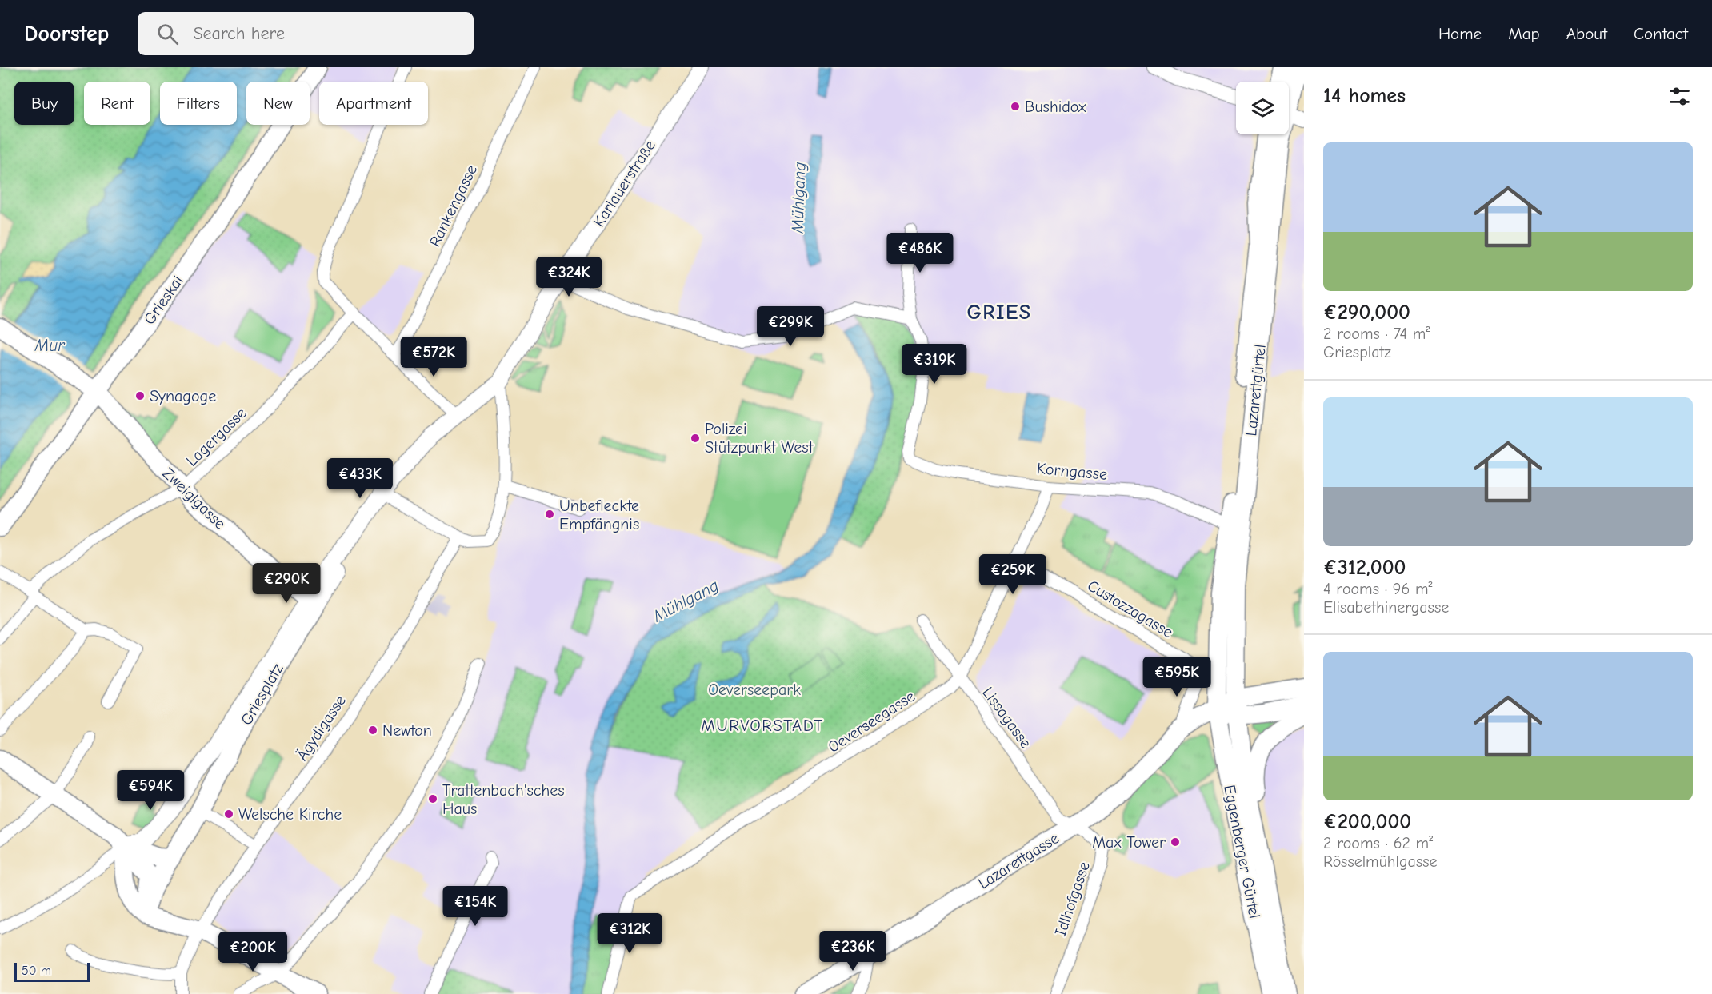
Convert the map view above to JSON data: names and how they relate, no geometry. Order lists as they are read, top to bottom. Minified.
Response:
{"streets":{"main road":["Karlauerstraße","Grieskai","Lazarettgürtel","Zweiglgasse","Griesplatz","Eggenberger Gürtel","Lazarettgasse"],"street":["Rankengasse","Lagergasse","Korngasse","Custozzagasse","Lissagasse","Oeverseegasse","Ägydigasse","Idlhofgasse"]},"crossings":[["Karlauerstraße","Griesplatz"],["Grieskai","Zweiglgasse"],["Lazarettgürtel","Korngasse"],["Lazarettgürtel","Eggenberger Gürtel"],["Lazarettgürtel","Lazarettgasse"],["Lagergasse","Zweiglgasse"],["Korngasse","Oeverseegasse"],["Zweiglgasse","Griesplatz"],["Custozzagasse","Oeverseegasse"],["Custozzagasse","Lazarettgasse"],["Lissagasse","Oeverseegasse"],["Lissagasse","Lazarettgasse"],["Lissagasse","Idlhofgasse"],["Eggenberger Gürtel","Lazarettgasse"],["Lazarettgasse","Idlhofgasse"]],"districts":["GRIES","MURVORSTADT"],"water":["Mühlgang","Mur"],"parks":["Oeverseepark"],"places":["Bushidox","Synagoge","Polizei Stützpunkt West","Unbefleckte Empfängnis","Newton","Trattenbach'sches Haus","Welsche Kirche","Max Tower"],"scale_bar":"50 m","page":{"header":"Doorstep","search":"Search here","nav":["Home","Map","About","Contact"],"heading":"14 homes","chip":["Buy","Rent","Filters","New","Apartment"],"list":[{"name":"€290,000","note":"2 rooms · 74 m² · Griesplatz"},{"name":"€312,000","note":"4 rooms · 96 m² · Elisabethinergasse"},{"name":"€200,000","note":"2 rooms · 62 m² · Rösselmühlgasse"}],"price":["€486K","€324K","€299K","€572K","€319K","€433K","€259K","€290K","€595K","€594K","€154K","€312K","€236K","€200K"],"scale":"50 m"}}
